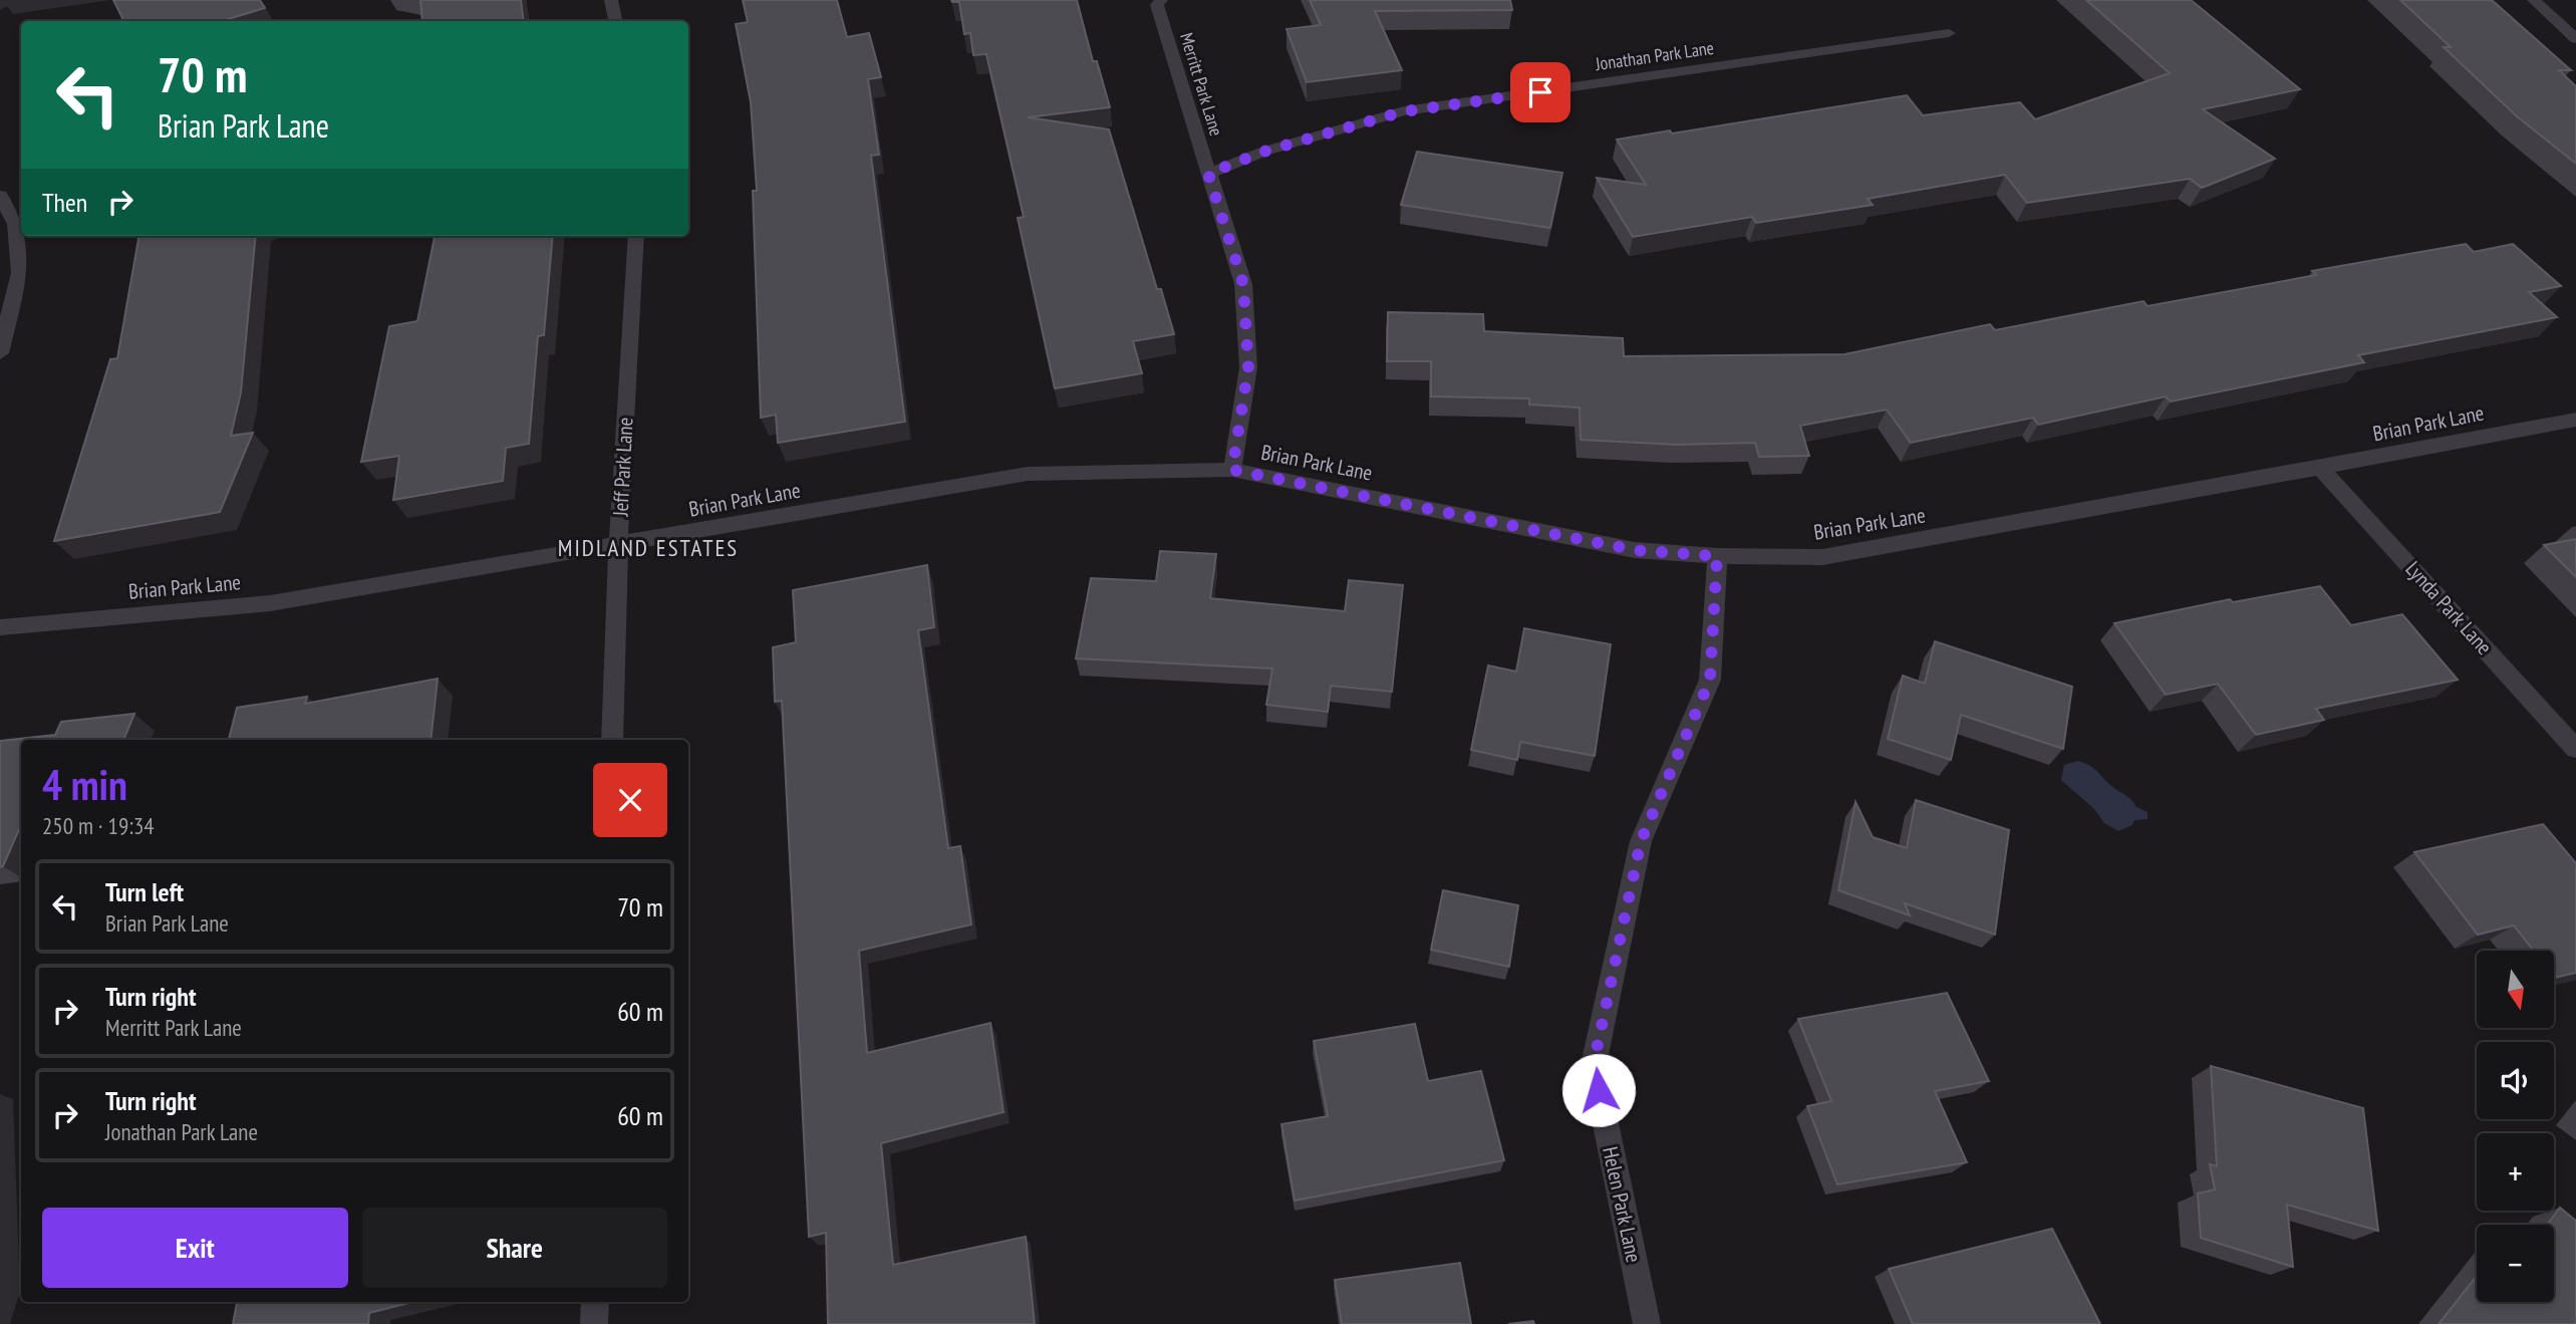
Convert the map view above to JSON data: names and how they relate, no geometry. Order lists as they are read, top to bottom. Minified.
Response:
{"streets":{"street":["Jonathan Park Lane","Merritt Park Lane","Brian Park Lane","Jeff Park Lane","Lynda Park Lane","Helen Park Lane"]},"crossings":[["Jonathan Park Lane","Merritt Park Lane"],["Merritt Park Lane","Brian Park Lane"],["Brian Park Lane","Jeff Park Lane"],["Brian Park Lane","Lynda Park Lane"],["Brian Park Lane","Helen Park Lane"]],"districts":["MIDLAND ESTATES"],"north":"bottom","page":{"turn":["70 m","Brian Park Lane"],"then":"Then","heading":["4 min","250 m · 19:34"],"list":[{"name":"Turn left","note":"Brian Park Lane","value":"70 m"},{"name":"Turn right","note":"Merritt Park Lane","value":"60 m"},{"name":"Turn right","note":"Jonathan Park Lane","value":"60 m"}],"map_buttons":["+","−"],"buttons":["Exit","Share"]}}
